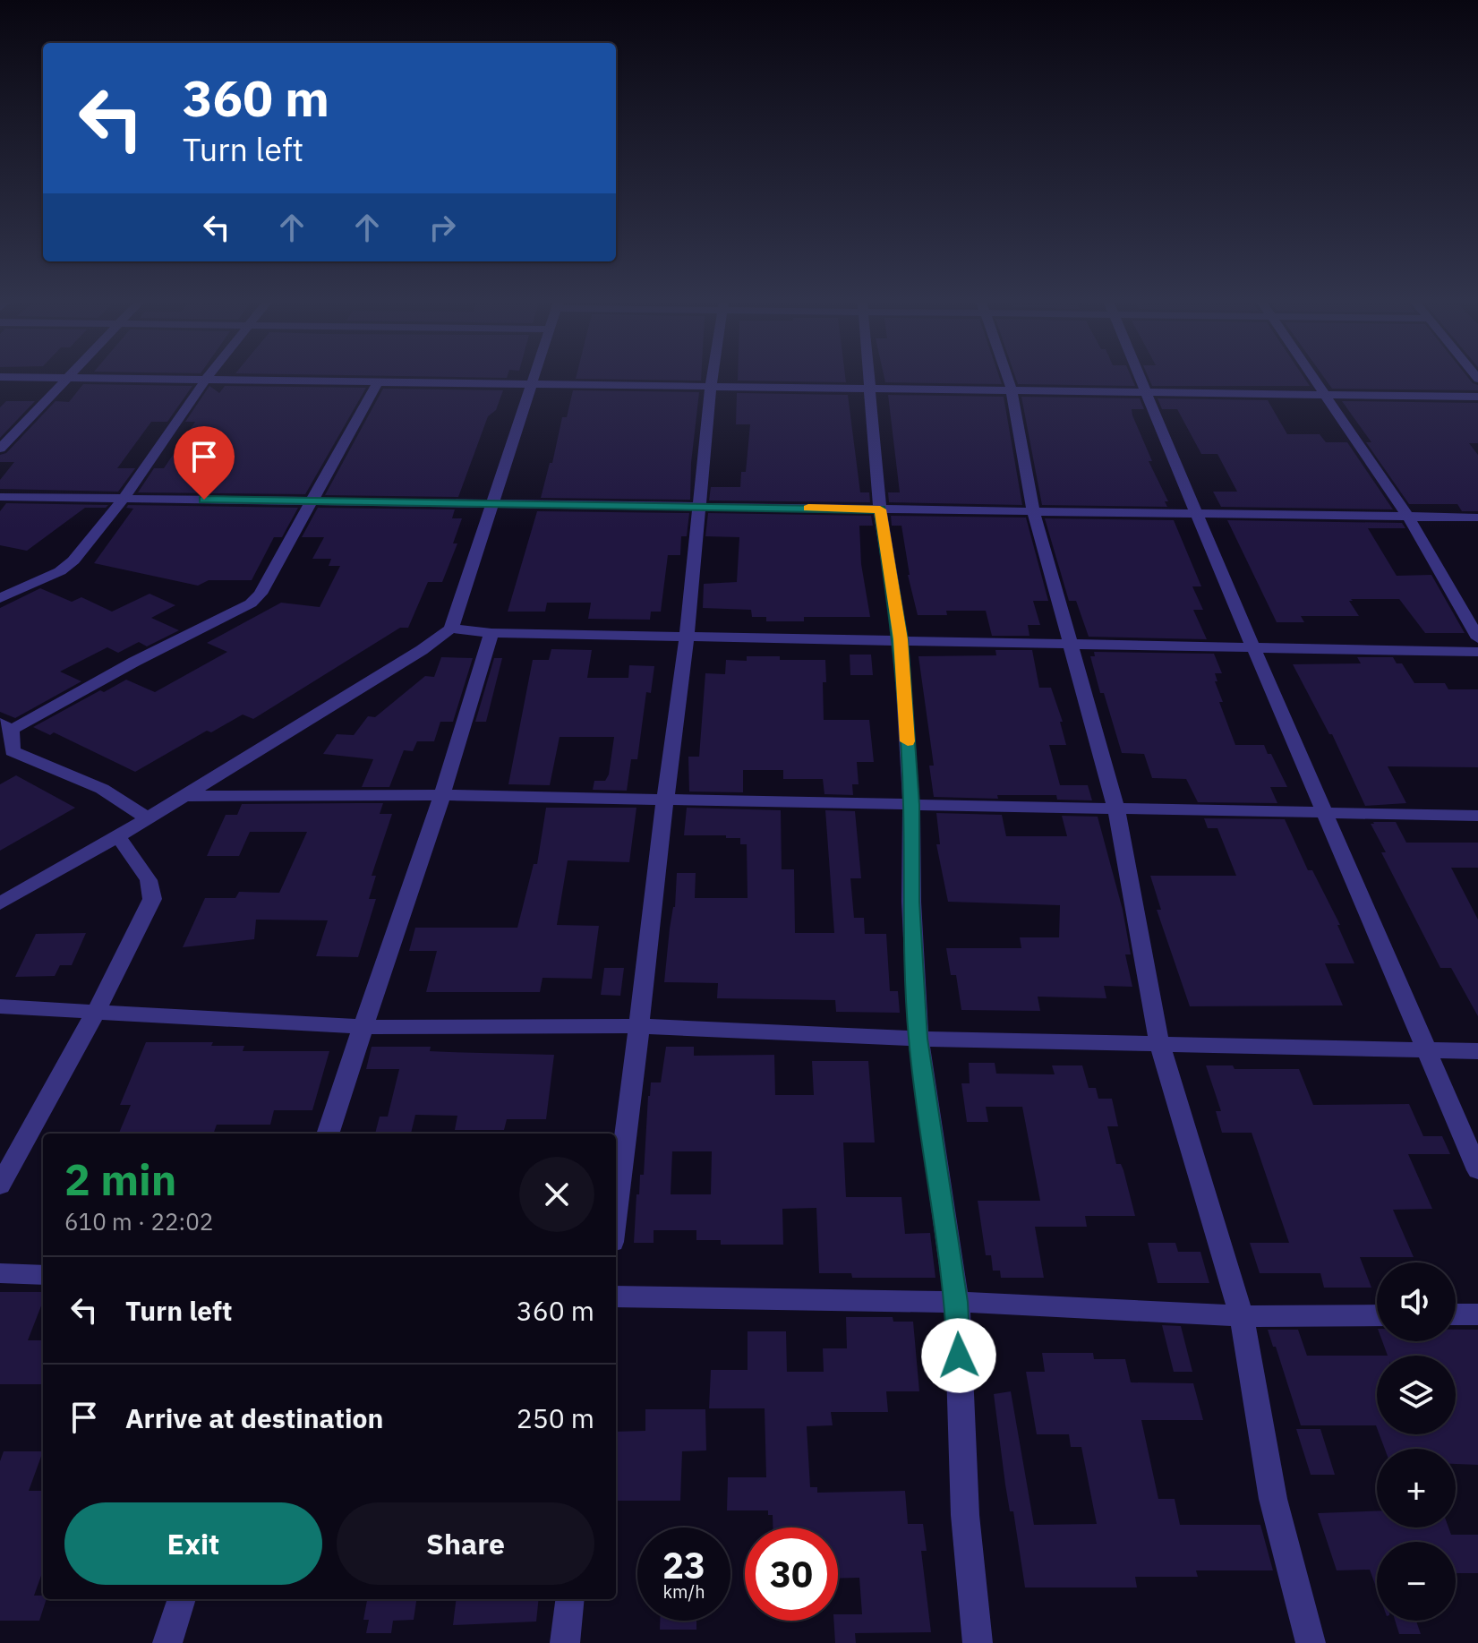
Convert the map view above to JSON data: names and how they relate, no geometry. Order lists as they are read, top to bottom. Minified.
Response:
{"page":{"turn":["360 m","Turn left"],"heading":["2 min","610 m · 22:02"],"list":[{"name":"Turn left","value":"360 m"},{"name":"Arrive at destination","value":"250 m"}],"map_buttons":["+","−"],"buttons":["Exit","Share"],"speed":"23 km/h","limit":"30"}}
